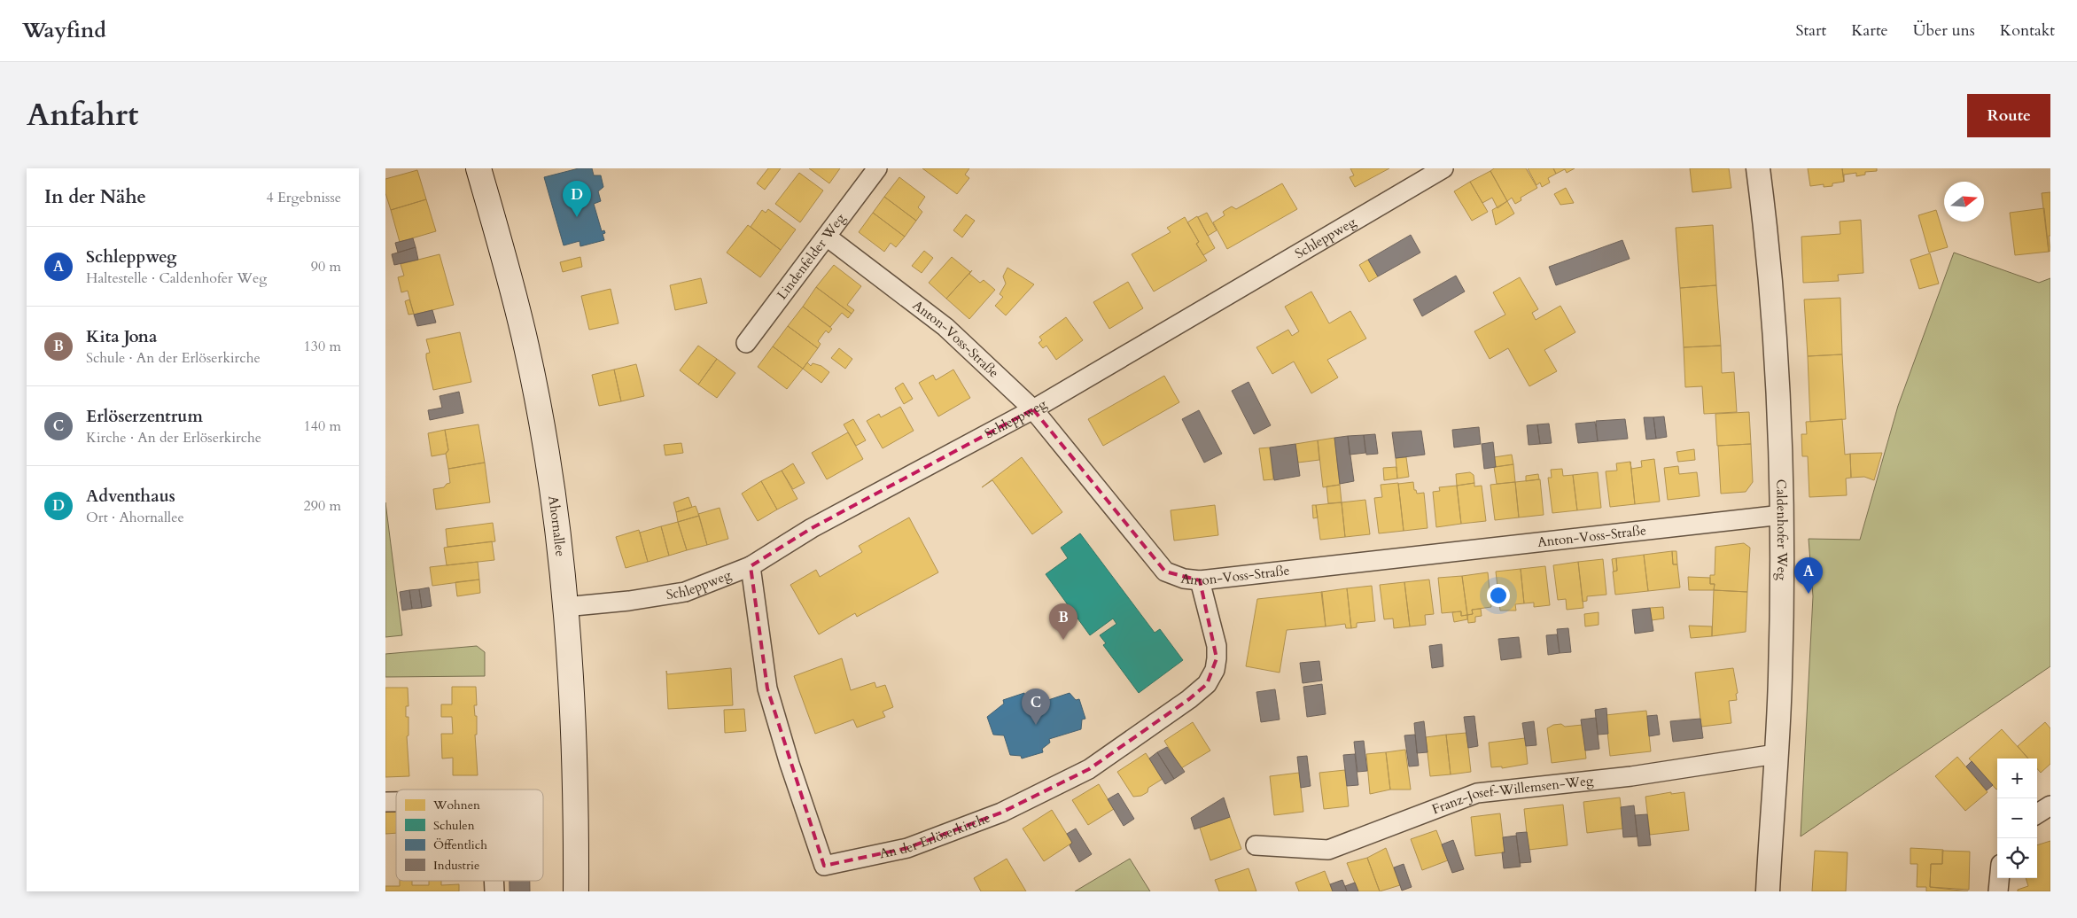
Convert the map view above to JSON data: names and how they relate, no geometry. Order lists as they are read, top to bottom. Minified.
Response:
{"streets":{"main road":["Ahornallee"],"street":["Schleppweg","Lindenfelder Weg","Anton-Voss-Straße","Caldenhofer Weg","Franz-Josef-Willemsen-Weg","An der Erlöserkirche"]},"crossings":[["Schleppweg","Anton-Voss-Straße"],["Schleppweg","Ahornallee"],["Schleppweg","An der Erlöserkirche"],["Lindenfelder Weg","Anton-Voss-Straße"],["Anton-Voss-Straße","Caldenhofer Weg"],["Anton-Voss-Straße","An der Erlöserkirche"],["Caldenhofer Weg","Franz-Josef-Willemsen-Weg"]],"legend":["Wohnen","Schulen","Öffentlich","Industrie"],"north":"right","page":{"header":"Wayfind","nav":["Start","Karte","Über uns","Kontakt"],"title":"Anfahrt","buttons":"Route","heading":["In der Nähe","4 Ergebnisse"],"pins":["D","A","B","C"],"list":[{"mark":"A","name":"Schleppweg","note":"Haltestelle · Caldenhofer Weg","value":"90 m"},{"mark":"B","name":"Kita Jona","note":"Schule · An der Erlöserkirche","value":"130 m"},{"mark":"C","name":"Erlöserzentrum","note":"Kirche · An der Erlöserkirche","value":"140 m"},{"mark":"D","name":"Adventhaus","note":"Ort · Ahornallee","value":"290 m"}],"map_buttons":["+","−"]}}
